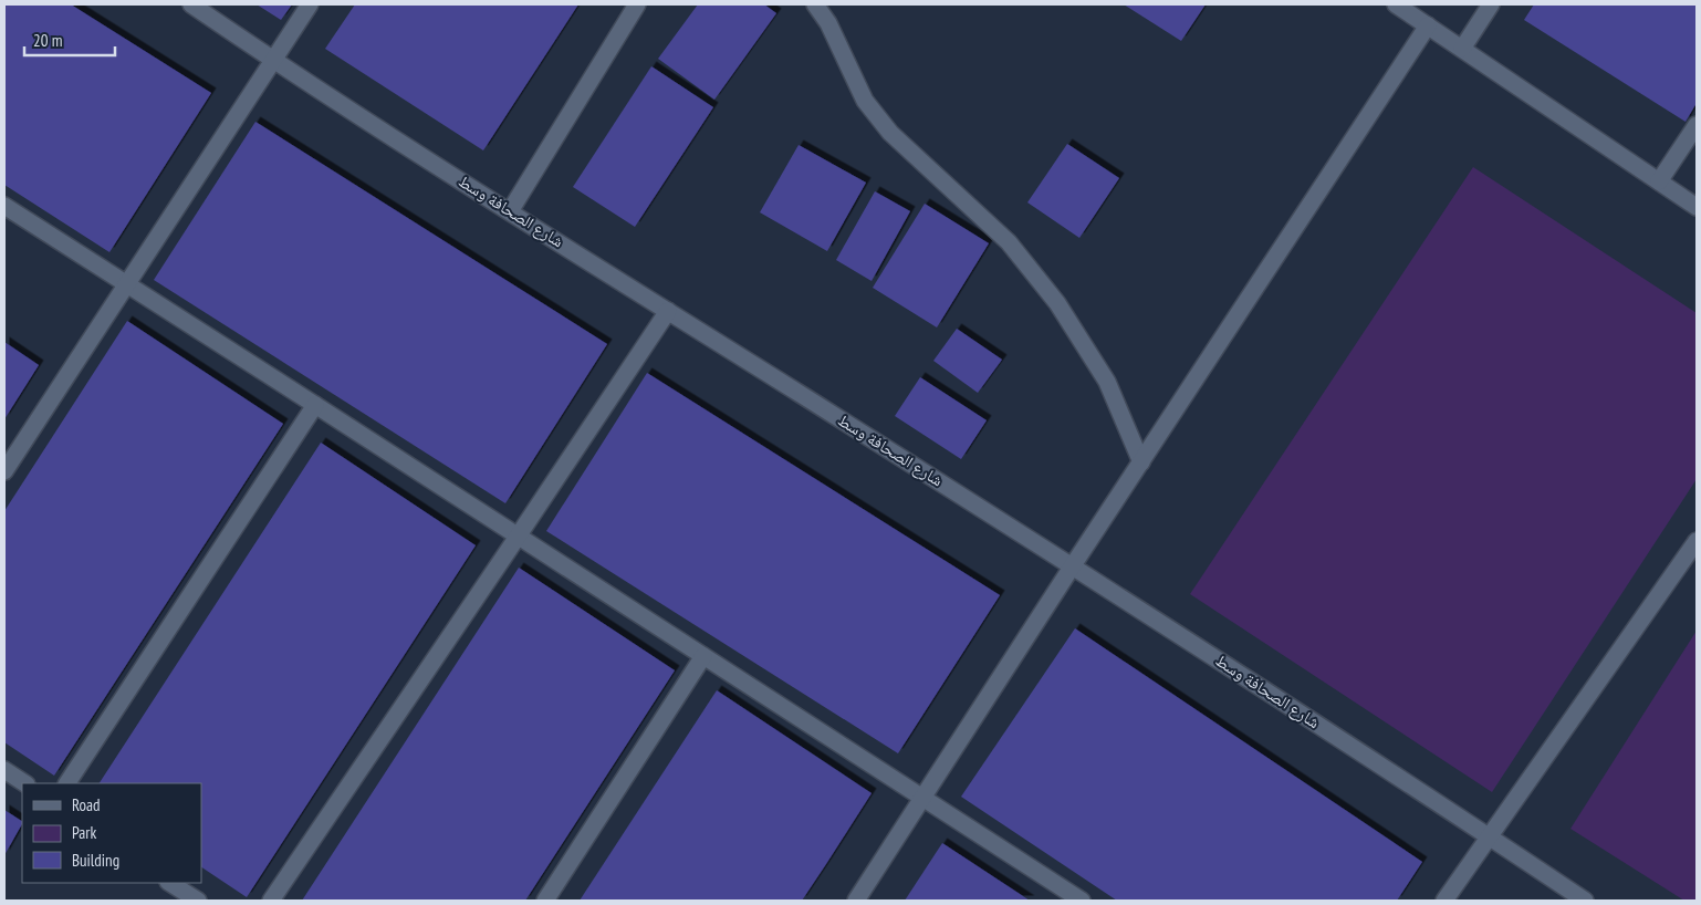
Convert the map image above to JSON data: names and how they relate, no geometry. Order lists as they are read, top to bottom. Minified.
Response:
{"streets":{"street":["شارع الصحافة وسط"]},"legend":["Road","Park","Building"],"scale_bar":"20 m"}
